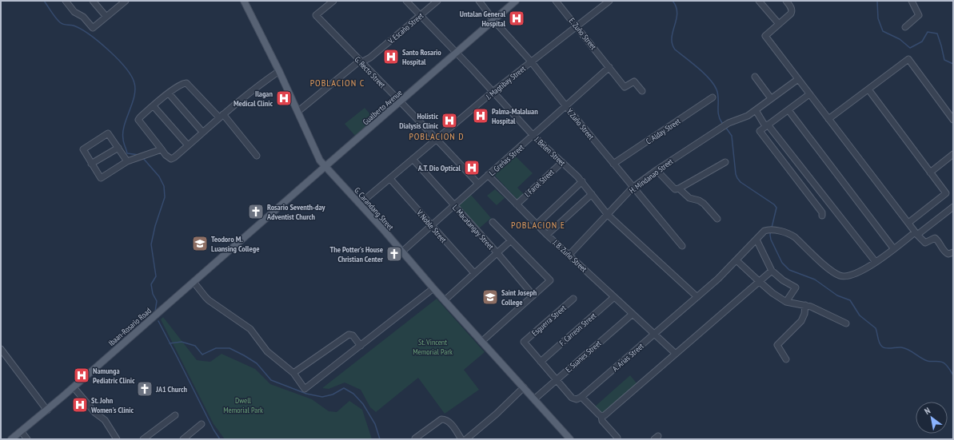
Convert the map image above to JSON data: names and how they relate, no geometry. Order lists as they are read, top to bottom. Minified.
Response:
{"streets":{"main road":["Gualberto Avenue","G. Carandang Street","Ibaan-Rosario Road"],"street":["V. Escaño Street","E. Zuño Street","G. Recto Street","J. Magtibay Street","Y. Zuño Street","C. Alday Street","J. Belen Street","L. Greñas Street","H. Mindanao Street","I. Farol Street","V. Noble Street","L. Macatangay Street","J. B. Zuño Street","Esguerra Street","F. Carreon Street","E. Suanes Street","A. Arias Street"]},"crossings":[["V. Escaño Street","G. Recto Street"],["V. Escaño Street","J. Belen Street"],["V. Escaño Street","G. Carandang Street"],["E. Zuño Street","J. Magtibay Street"],["E. Zuño Street","L. Greñas Street"],["G. Recto Street","J. Magtibay Street"],["G. Recto Street","Gualberto Avenue"],["G. Recto Street","L. Greñas Street"],["J. Magtibay Street","Y. Zuño Street"],["J. Magtibay Street","J. Belen Street"],["J. Magtibay Street","G. Carandang Street"],["J. Magtibay Street","V. Noble Street"],["J. Magtibay Street","L. Macatangay Street"],["Gualberto Avenue","Y. Zuño Street"],["Gualberto Avenue","J. Belen Street"],["Gualberto Avenue","G. Carandang Street"],["Gualberto Avenue","Ibaan-Rosario Road"],["Y. Zuño Street","C. Alday Street"],["Y. Zuño Street","L. Greñas Street"],["Y. Zuño Street","H. Mindanao Street"],["J. Belen Street","L. Greñas Street"],["J. Belen Street","H. Mindanao Street"],["J. Belen Street","I. Farol Street"],["J. Belen Street","A. Arias Street"],["L. Greñas Street","G. Carandang Street"],["L. Greñas Street","V. Noble Street"],["L. Greñas Street","L. Macatangay Street"],["L. Greñas Street","J. B. Zuño Street"],["H. Mindanao Street","J. B. Zuño Street"],["I. Farol Street","J. B. Zuño Street"],["G. Carandang Street","E. Suanes Street"],["J. B. Zuño Street","F. Carreon Street"],["J. B. Zuño Street","E. Suanes Street"],["J. B. Zuño Street","A. Arias Street"],["Esguerra Street","F. Carreon Street"]],"districts":["POBLACION C","POBLACION D","POBLACION E"],"parks":["St. Vincent Memorial Park","Dwell Memorial Park"],"places":{"hospital":["Untalan General Hospital","Santo Rosario Hospital","Ilagan Medical Clinic","Palma-Malaluan Hospital","Holistic Dialysis Clinic","A.T. Dio Optical","Namunga Pediatric Clinic","St. John Women's Clinic"],"church":["Rosario Seventh-day Adventist Church","The Potter's House Christian Center","JA1 Church"],"school or university":["Teodoro M. Luansing College","Saint Joseph College"]},"north":"top left"}
